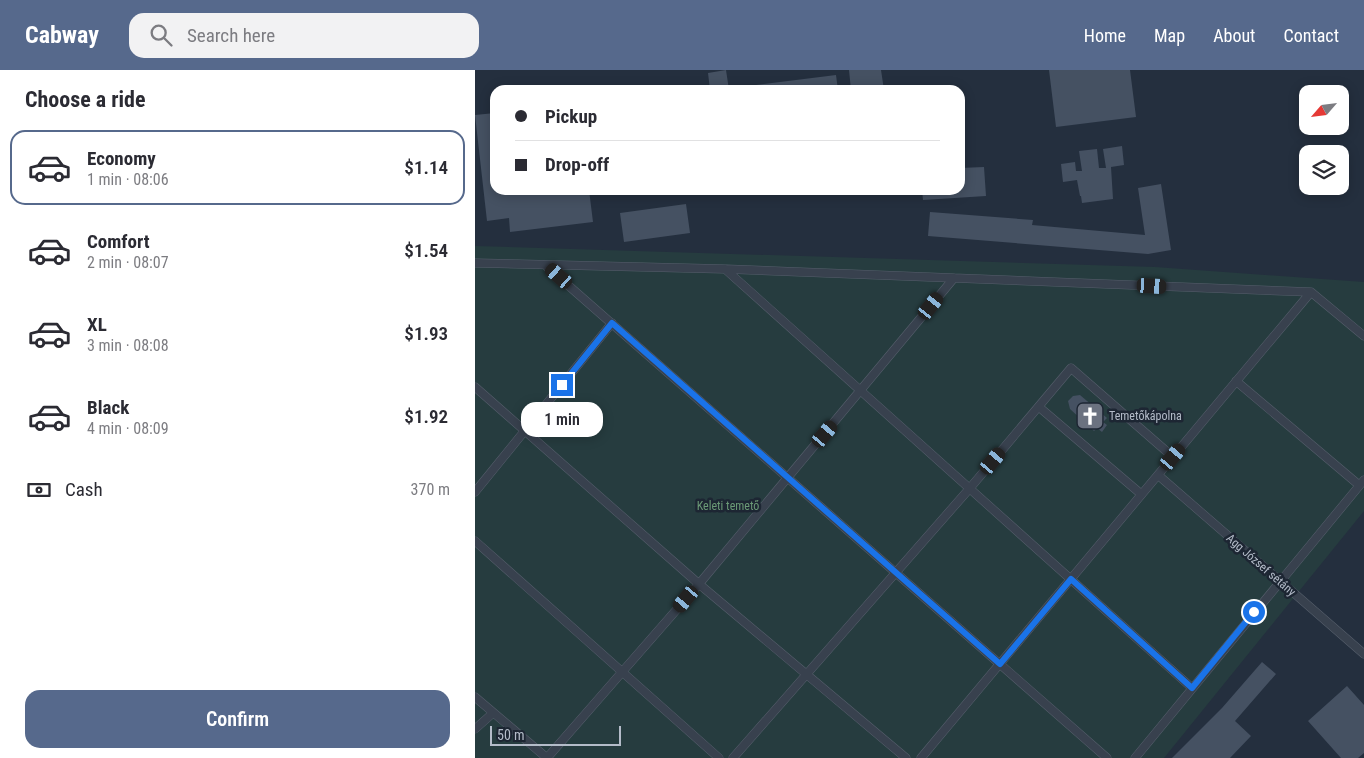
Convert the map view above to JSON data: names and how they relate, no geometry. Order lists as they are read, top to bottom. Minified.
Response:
{"streets":{"lane":["Agg József sétány"]},"parks":["Keleti temető"],"places":{"church":["Temetőkápolna"]},"scale_bar":"50 m","north":"bottom left","page":{"header":"Cabway","search":"Search here","nav":["Home","Map","About","Contact"],"heading":"Choose a ride","banner":["Pickup","Drop-off"],"list":[{"name":"Economy","note":"1 min · 08:06","value":"$1.14"},{"name":"Comfort","note":"2 min · 08:07","value":"$1.54"},{"name":"XL","note":"3 min · 08:08","value":"$1.93"},{"name":"Black","note":"4 min · 08:09","value":"$1.92"}],"bubble":"1 min","pay":["Cash","370 m"],"buttons":"Confirm","scale":"50 m"}}
